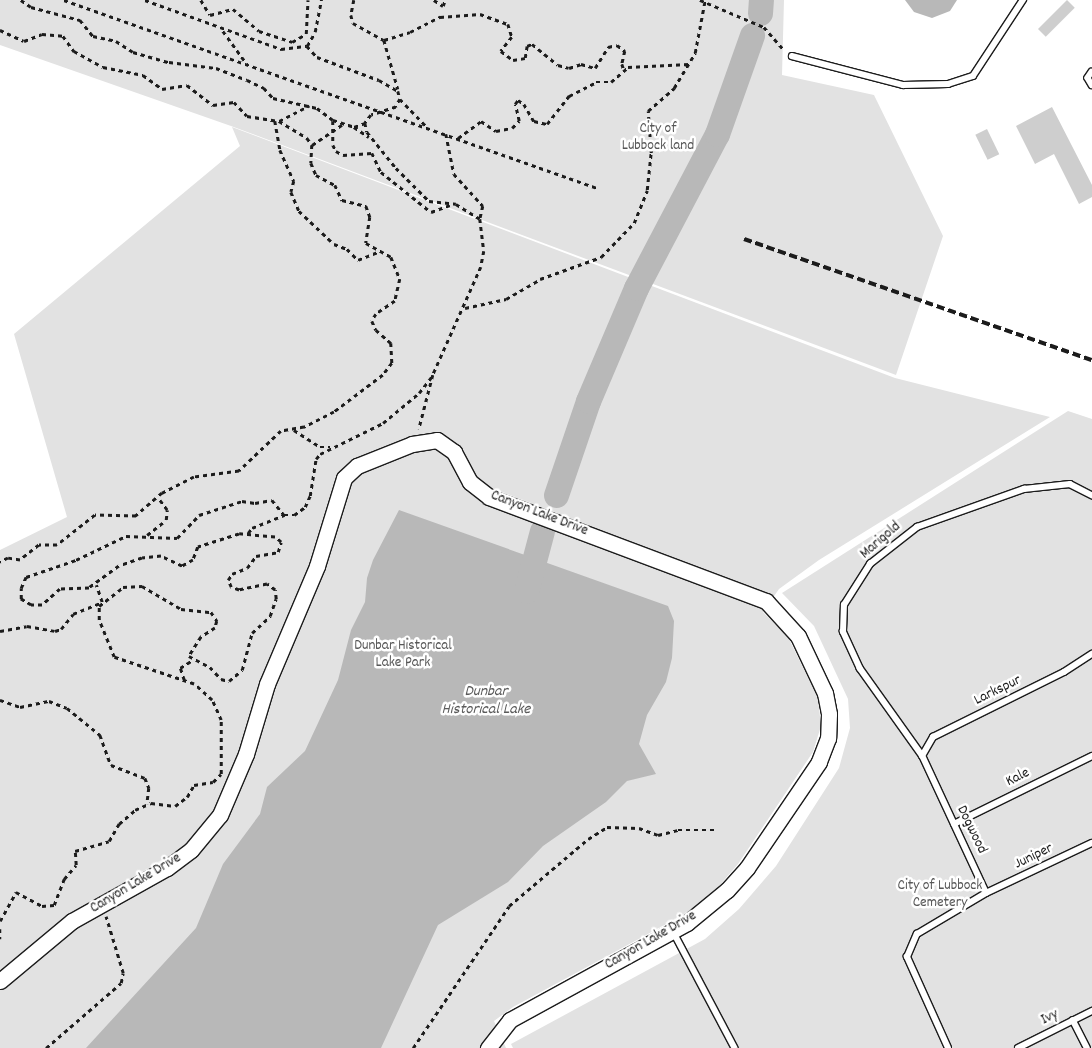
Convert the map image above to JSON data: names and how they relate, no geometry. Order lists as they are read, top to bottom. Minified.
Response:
{"streets":{"street":["Canyon Lake Drive"],"lane":["Marigold","Larkspur","Kale","Dogwood","Juniper","Ivy"]},"crossings":[["Marigold","Larkspur"],["Marigold","Dogwood"],["Larkspur","Dogwood"],["Kale","Dogwood"],["Dogwood","Juniper"]],"water":["Dunbar Historical Lake"],"parks":["City of Lubbock land","Dunbar Historical Lake Park","City of Lubbock Cemetery"]}
